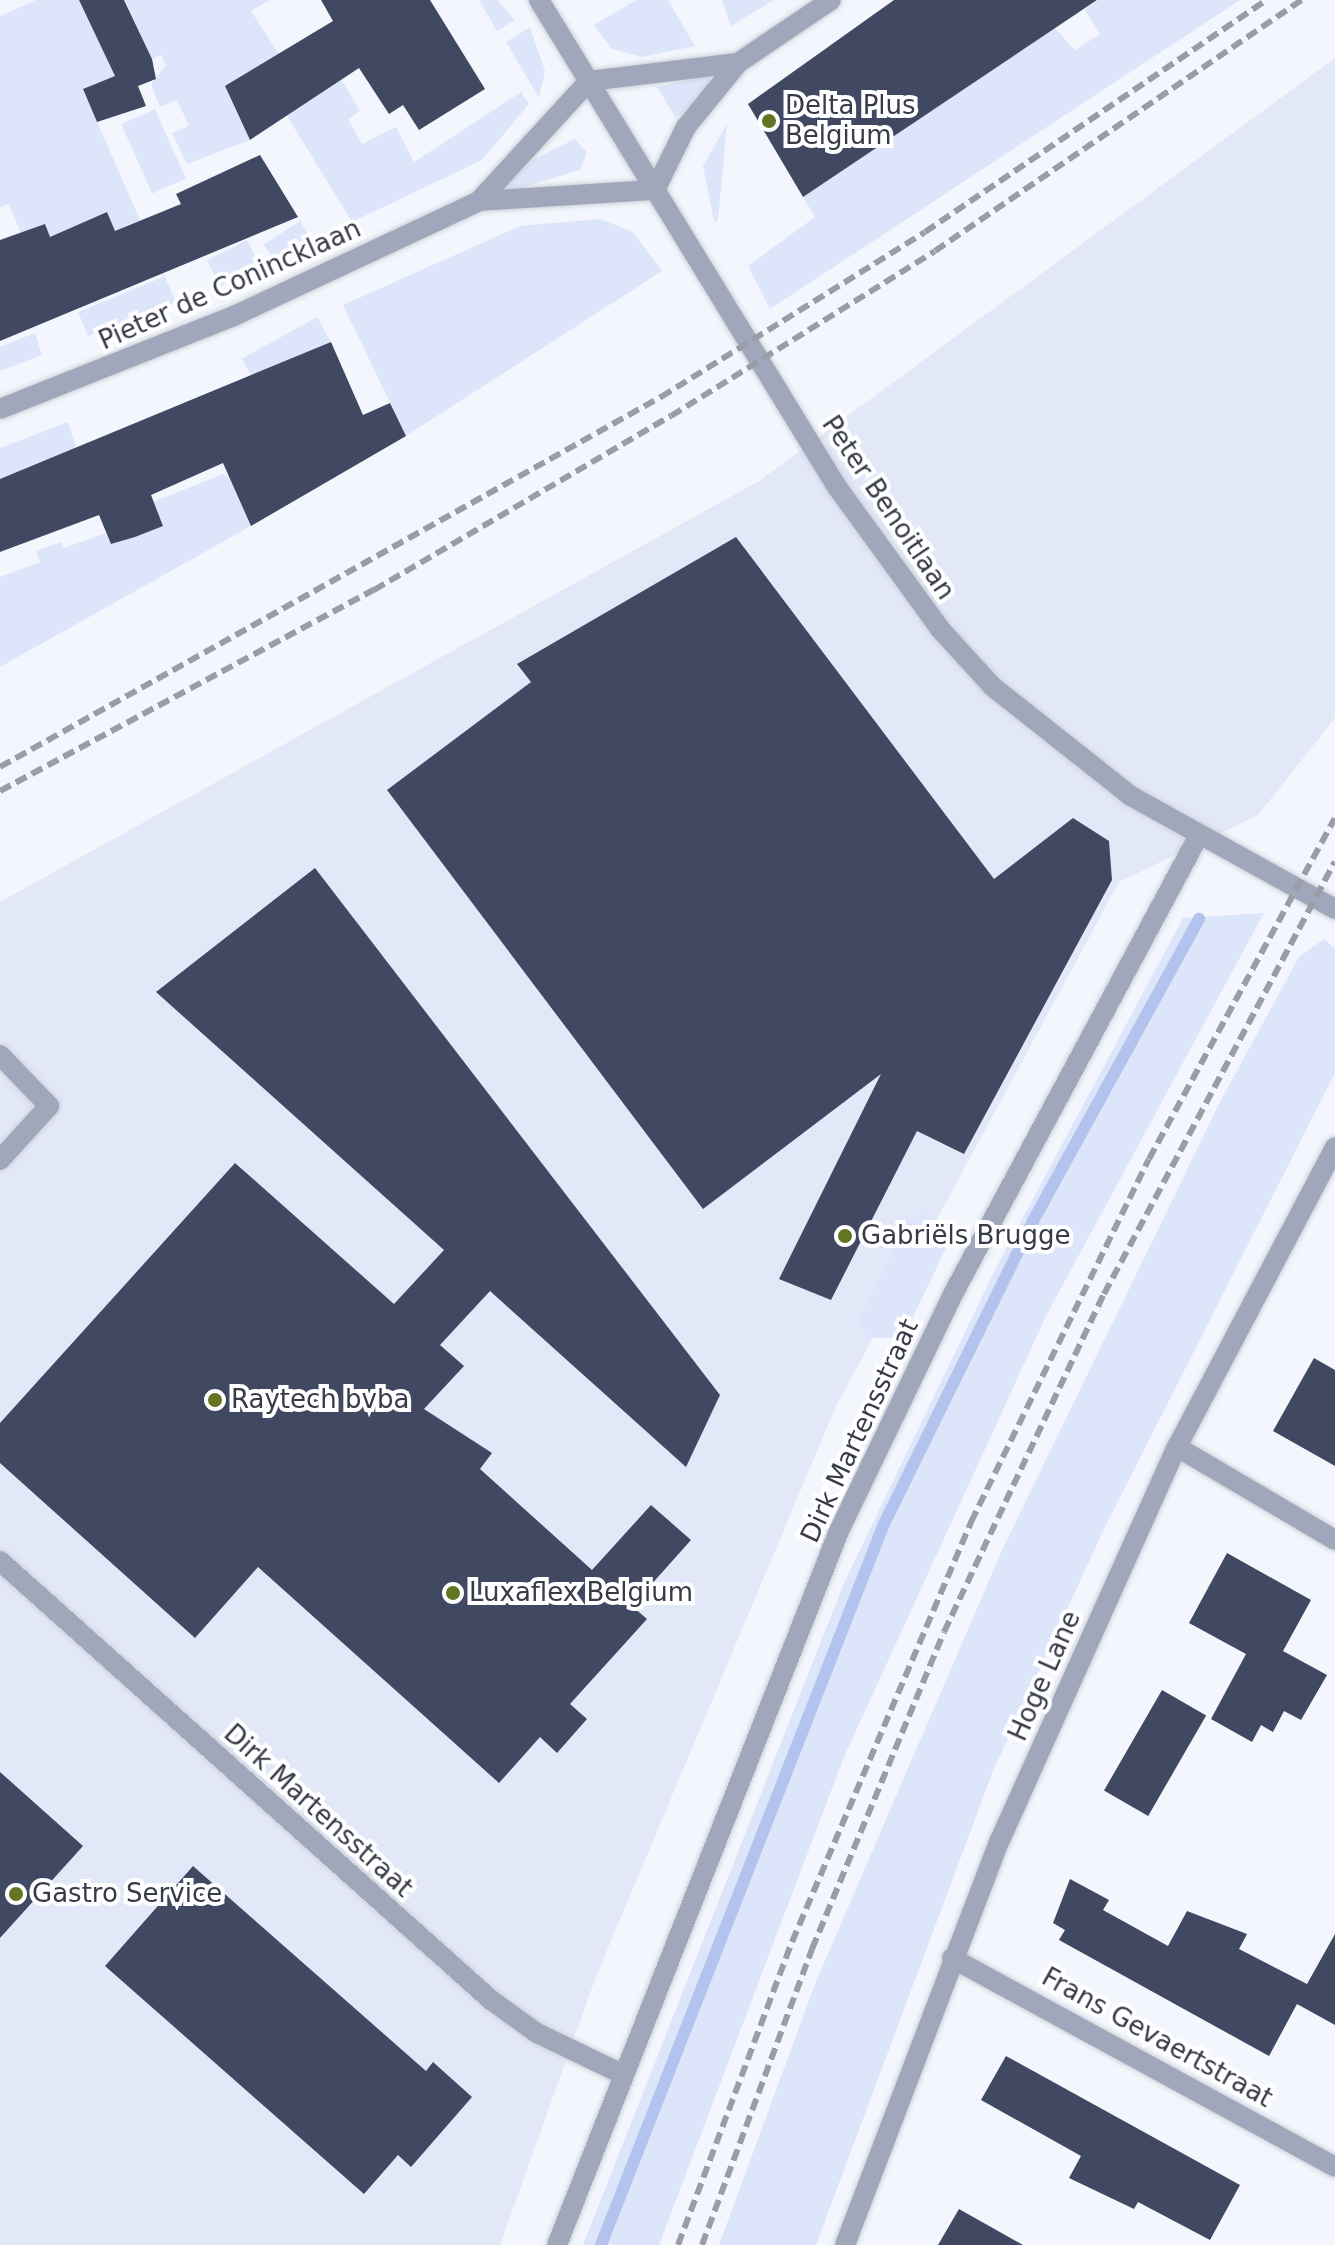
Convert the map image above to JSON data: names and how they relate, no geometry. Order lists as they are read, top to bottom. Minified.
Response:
{"streets":{"street":["Pieter de Conincklaan","Peter Benoitlaan","Dirk Martensstraat","Hoge Lane","Frans Gevaertstraat"]},"crossings":[["Pieter de Conincklaan","Peter Benoitlaan"],["Peter Benoitlaan","Dirk Martensstraat"],["Hoge Lane","Frans Gevaertstraat"]],"places":["Delta Plus Belgium","Gabriëls Brugge","Raytech bvba","Luxaflex Belgium","Gastro Service"]}
